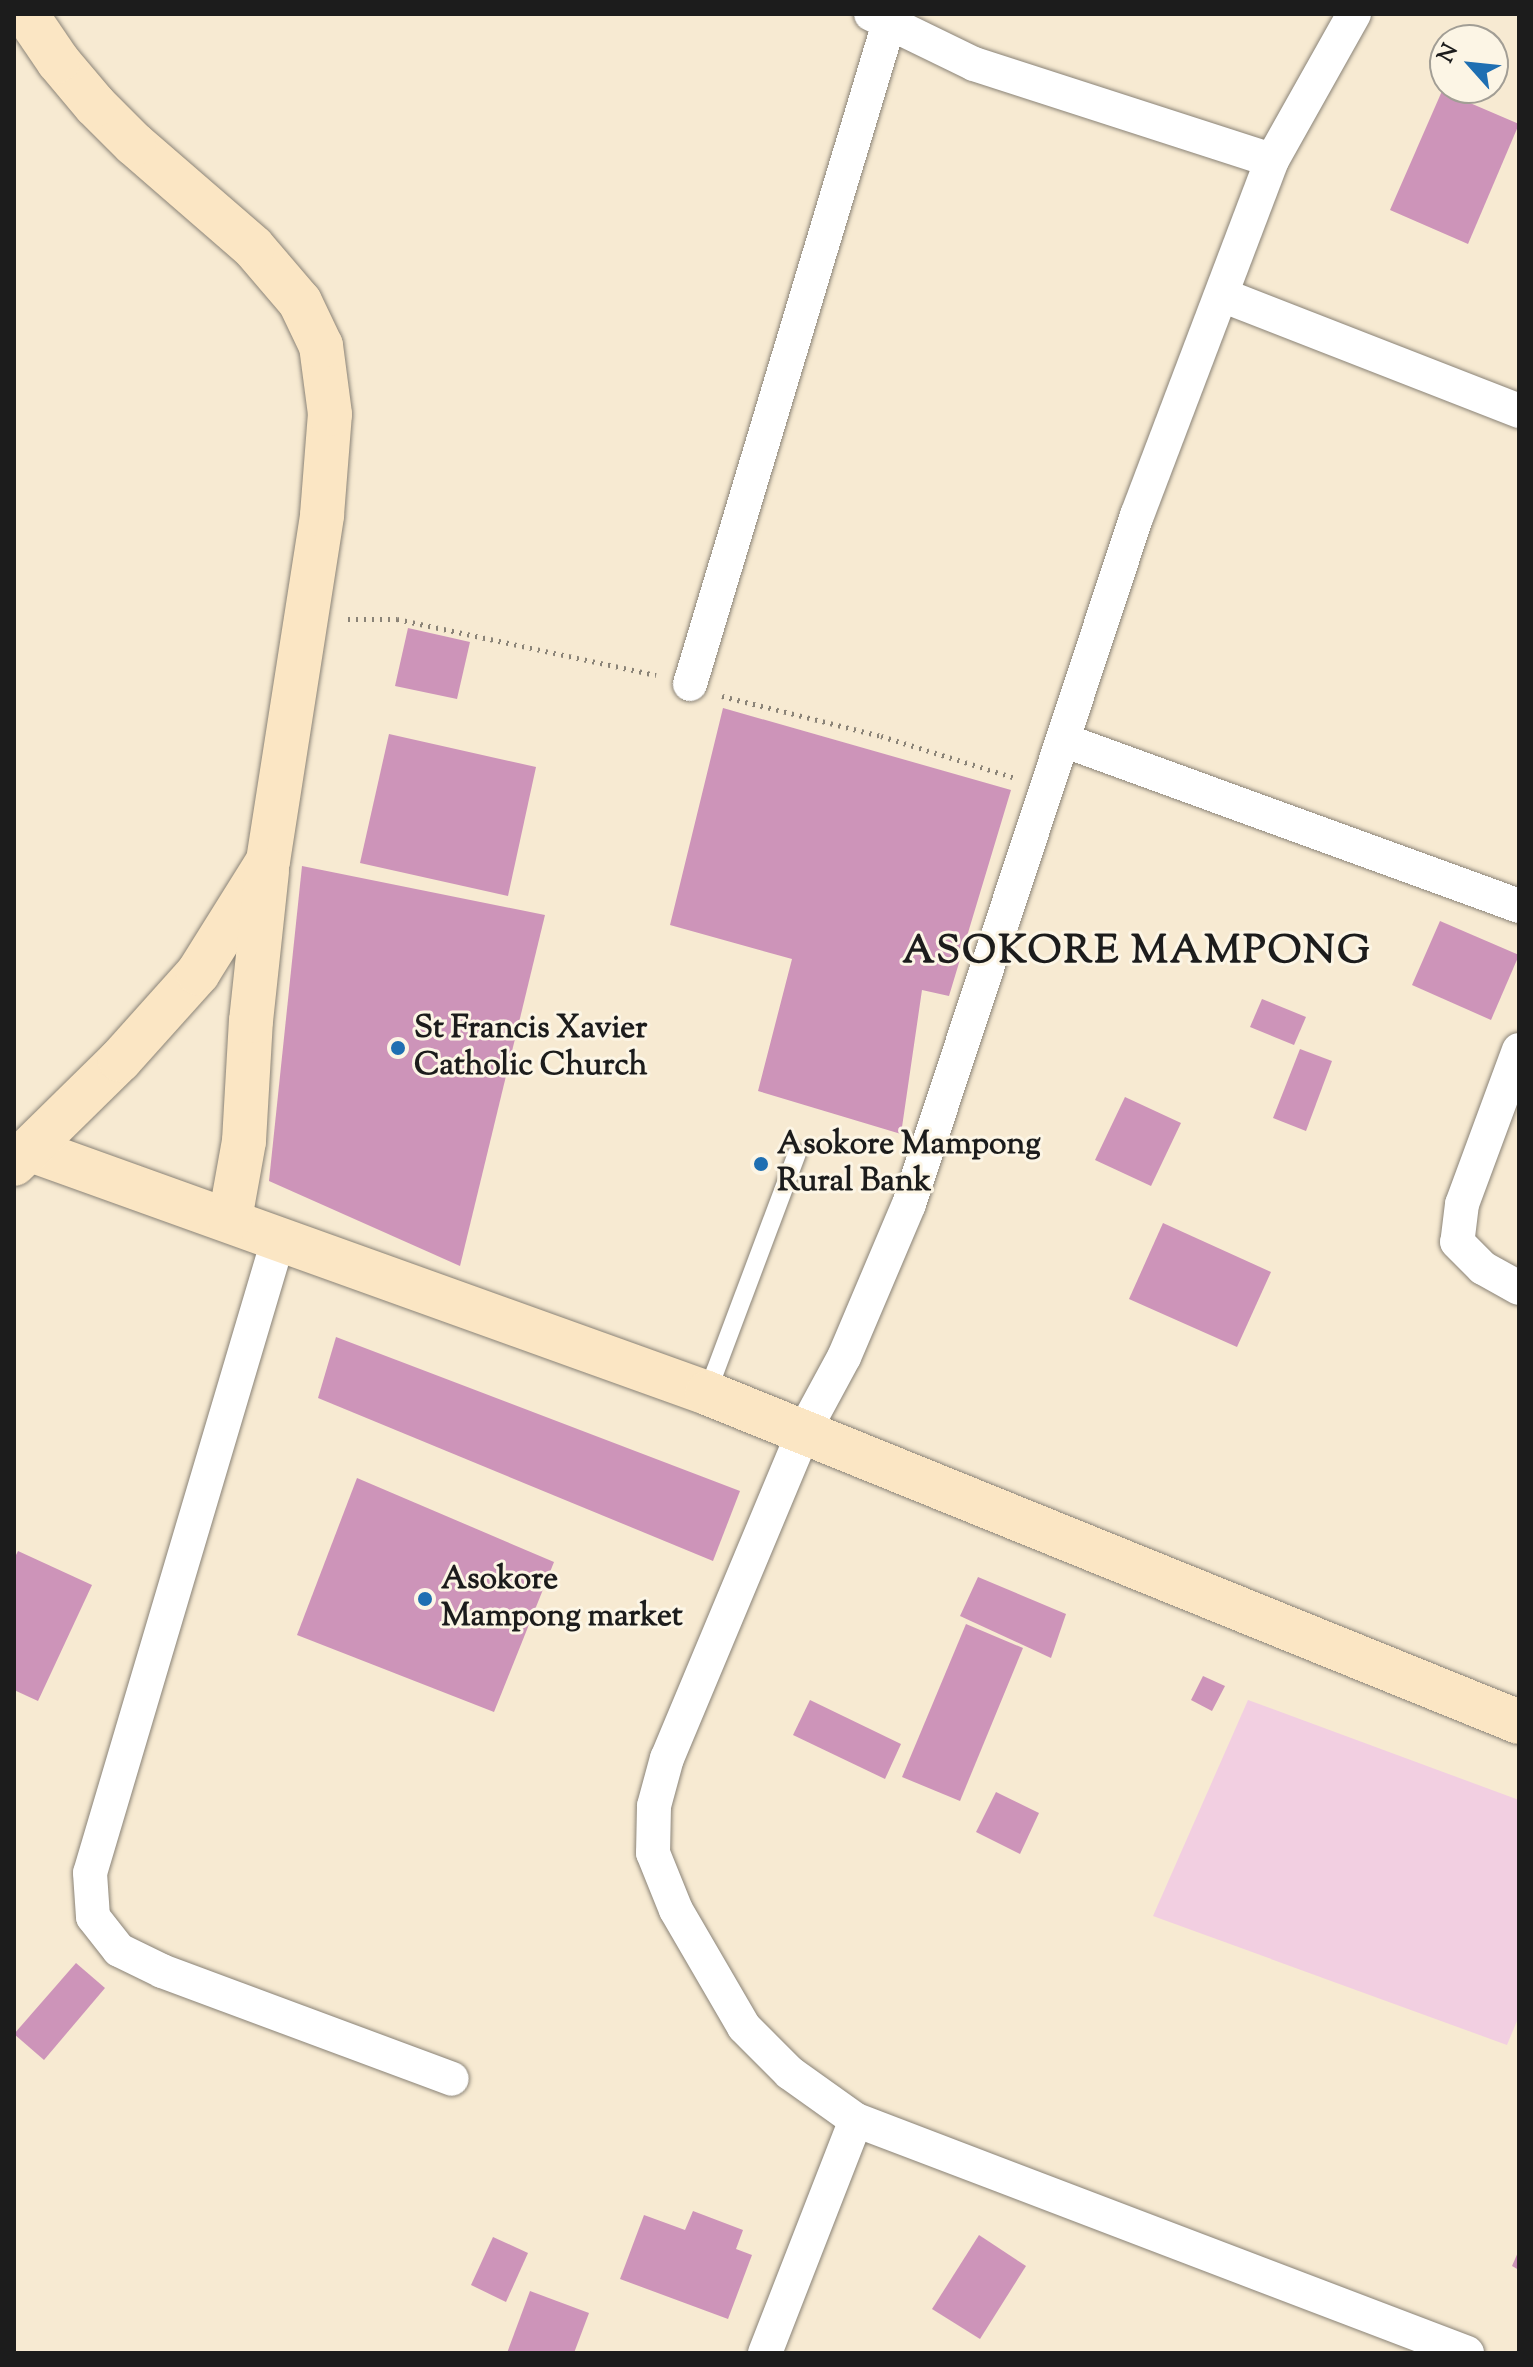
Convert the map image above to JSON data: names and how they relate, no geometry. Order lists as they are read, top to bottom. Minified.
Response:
{"districts":["ASOKORE MAMPONG"],"places":["St Francis Xavier Catholic Church","Asokore Mampong Rural Bank","Asokore Mampong market"],"north":"top left"}
